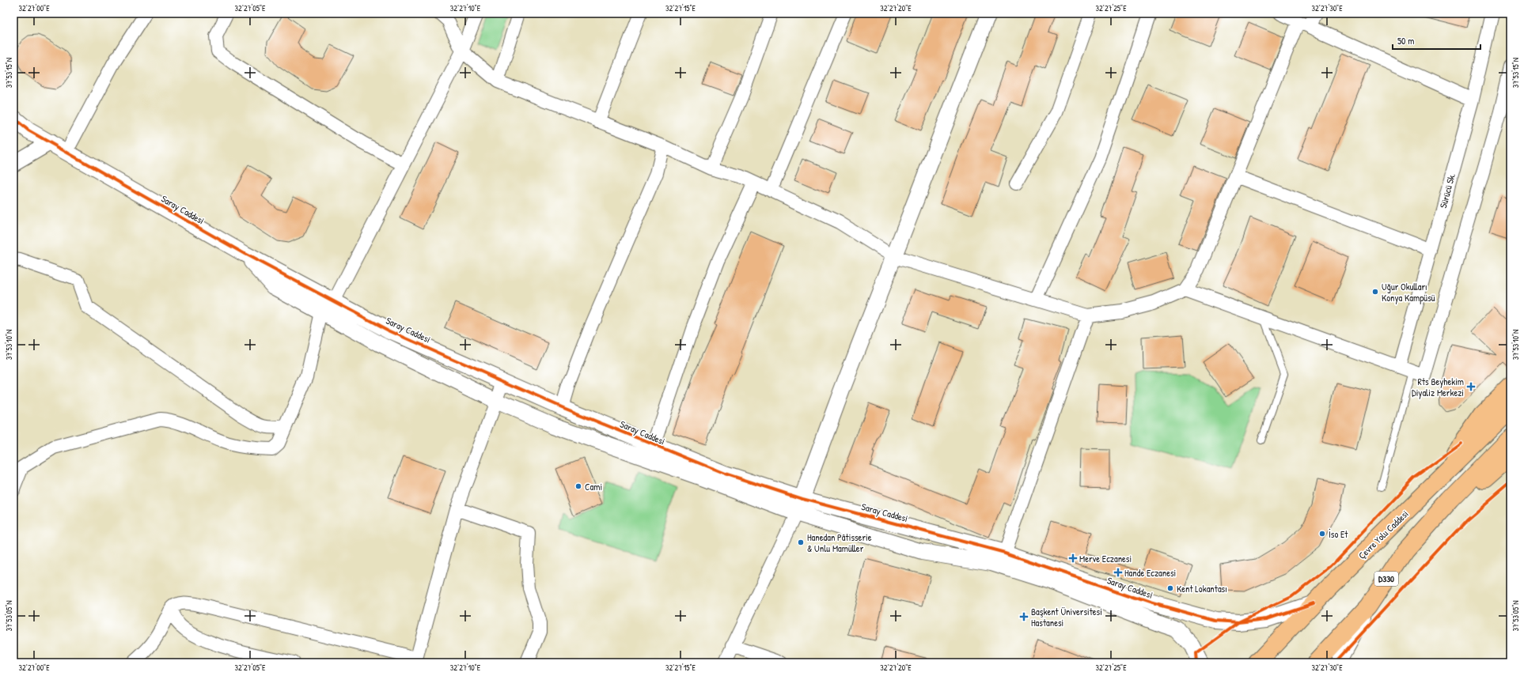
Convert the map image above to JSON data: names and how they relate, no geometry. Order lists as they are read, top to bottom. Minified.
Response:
{"streets":{"highway":["Çevre Yolu Caddesi","D330"],"street":["Sürücü Sk.","Saray Caddesi"]},"crossings":[["Saray Caddesi","Çevre Yolu Caddesi"]],"places":{"other":["Uğur Okulları Konya Kampüsü","Cami","İso Et","Hanedan Pâtisserie & Unlu Mamüller","Kent Lokantası"],"health":["Rts Beyhekim Diyaliz Merkezi","Merve Eczanesi","Hande Eczanesi","Başkent Üniversitesi Hastanesi"]},"scale_bar":"50 m","coordinates":["32°27'00\"E","32°27'05\"E","32°27'10\"E","32°27'15\"E","32°27'20\"E","32°27'25\"E","32°27'30\"E","37°53'15\"N","37°53'10\"N","37°53'05\"N"]}
